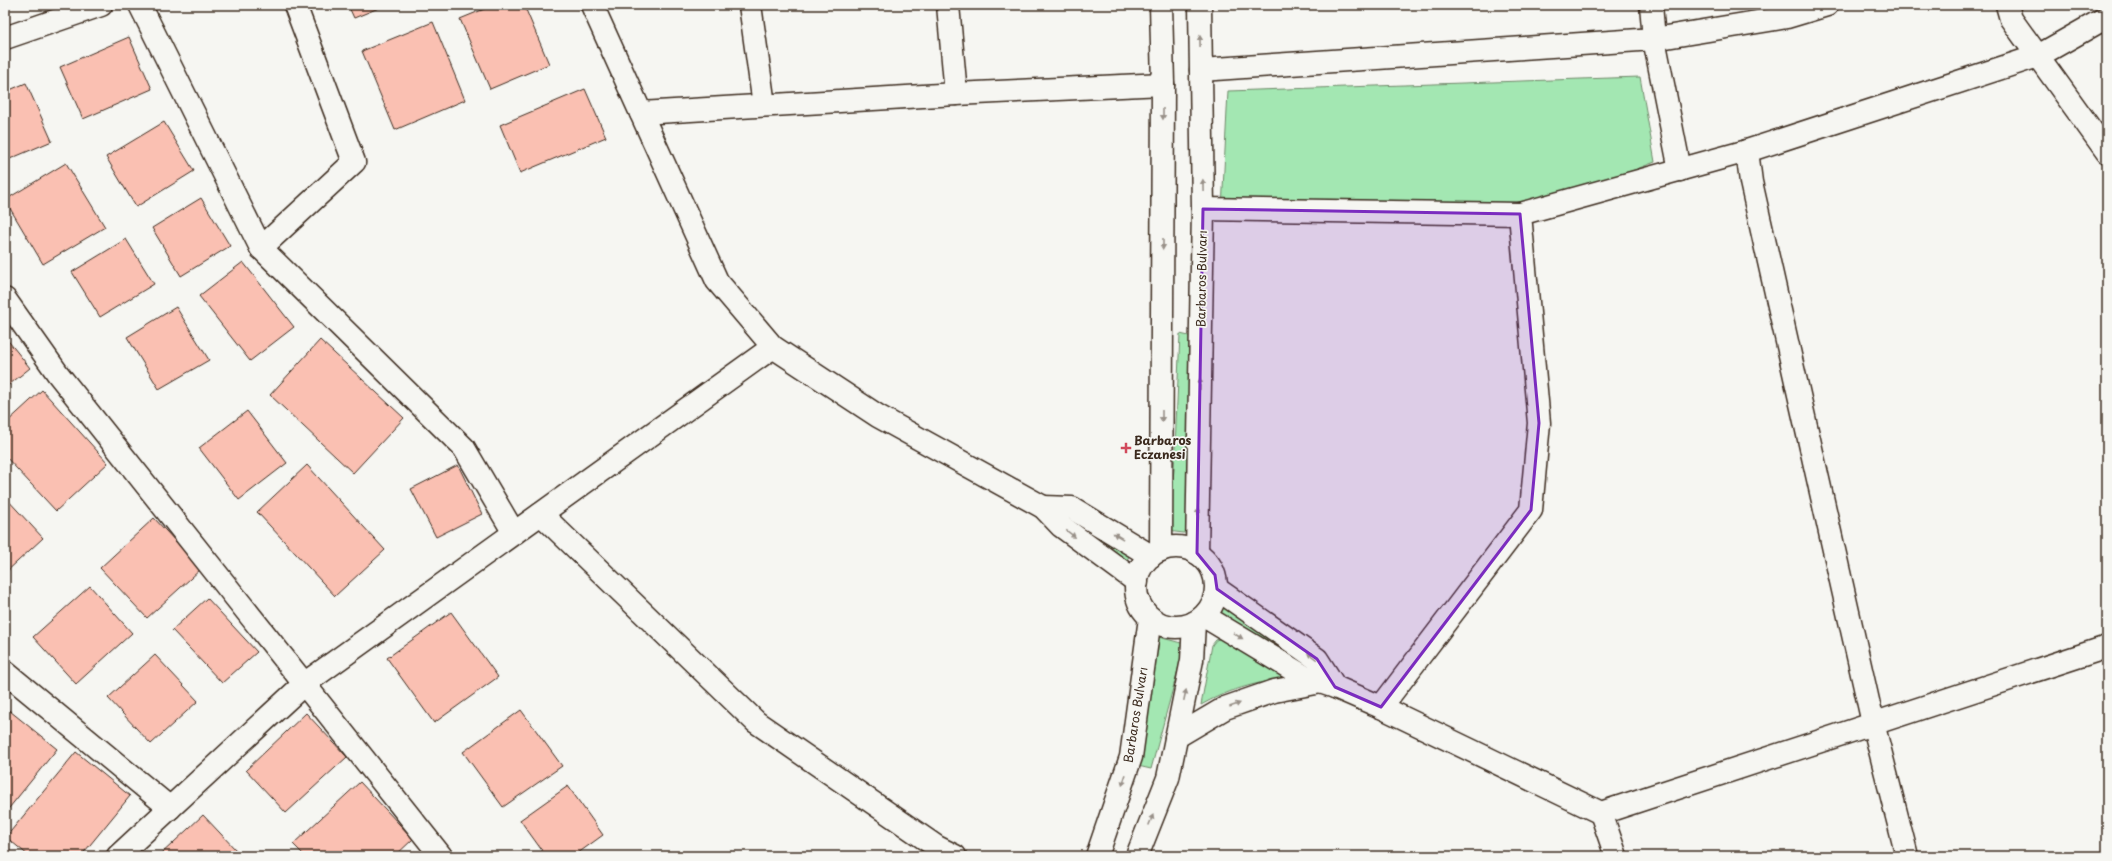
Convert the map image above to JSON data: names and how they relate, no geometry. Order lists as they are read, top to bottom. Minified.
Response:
{"streets":{"street":["Barbaros Bulvarı"]},"places":{"health":["Barbaros Eczanesi"]}}
